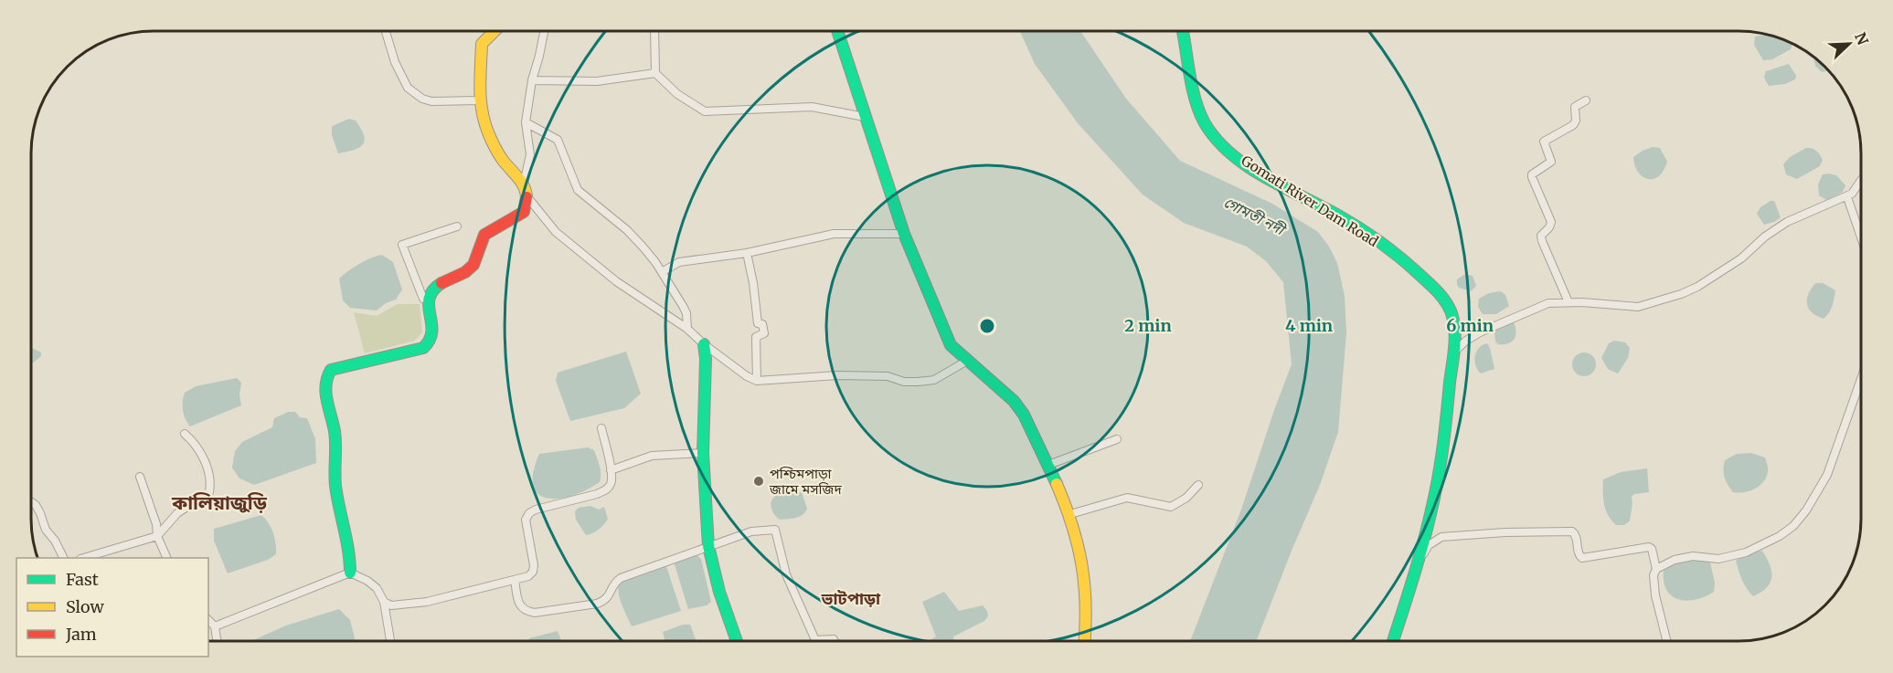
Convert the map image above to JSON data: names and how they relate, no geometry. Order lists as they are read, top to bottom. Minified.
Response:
{"streets":{"street":["Gomati River Dam Road"]},"districts":["কালিয়াজুড়ি","ভাটপাড়া"],"water":["গোমতী নদী"],"places":["পশ্চিমপাড়া জামে মসজিদ"],"legend":["Fast","Slow","Jam"],"north":"top right","rings":["2 min","4 min","6 min"]}
